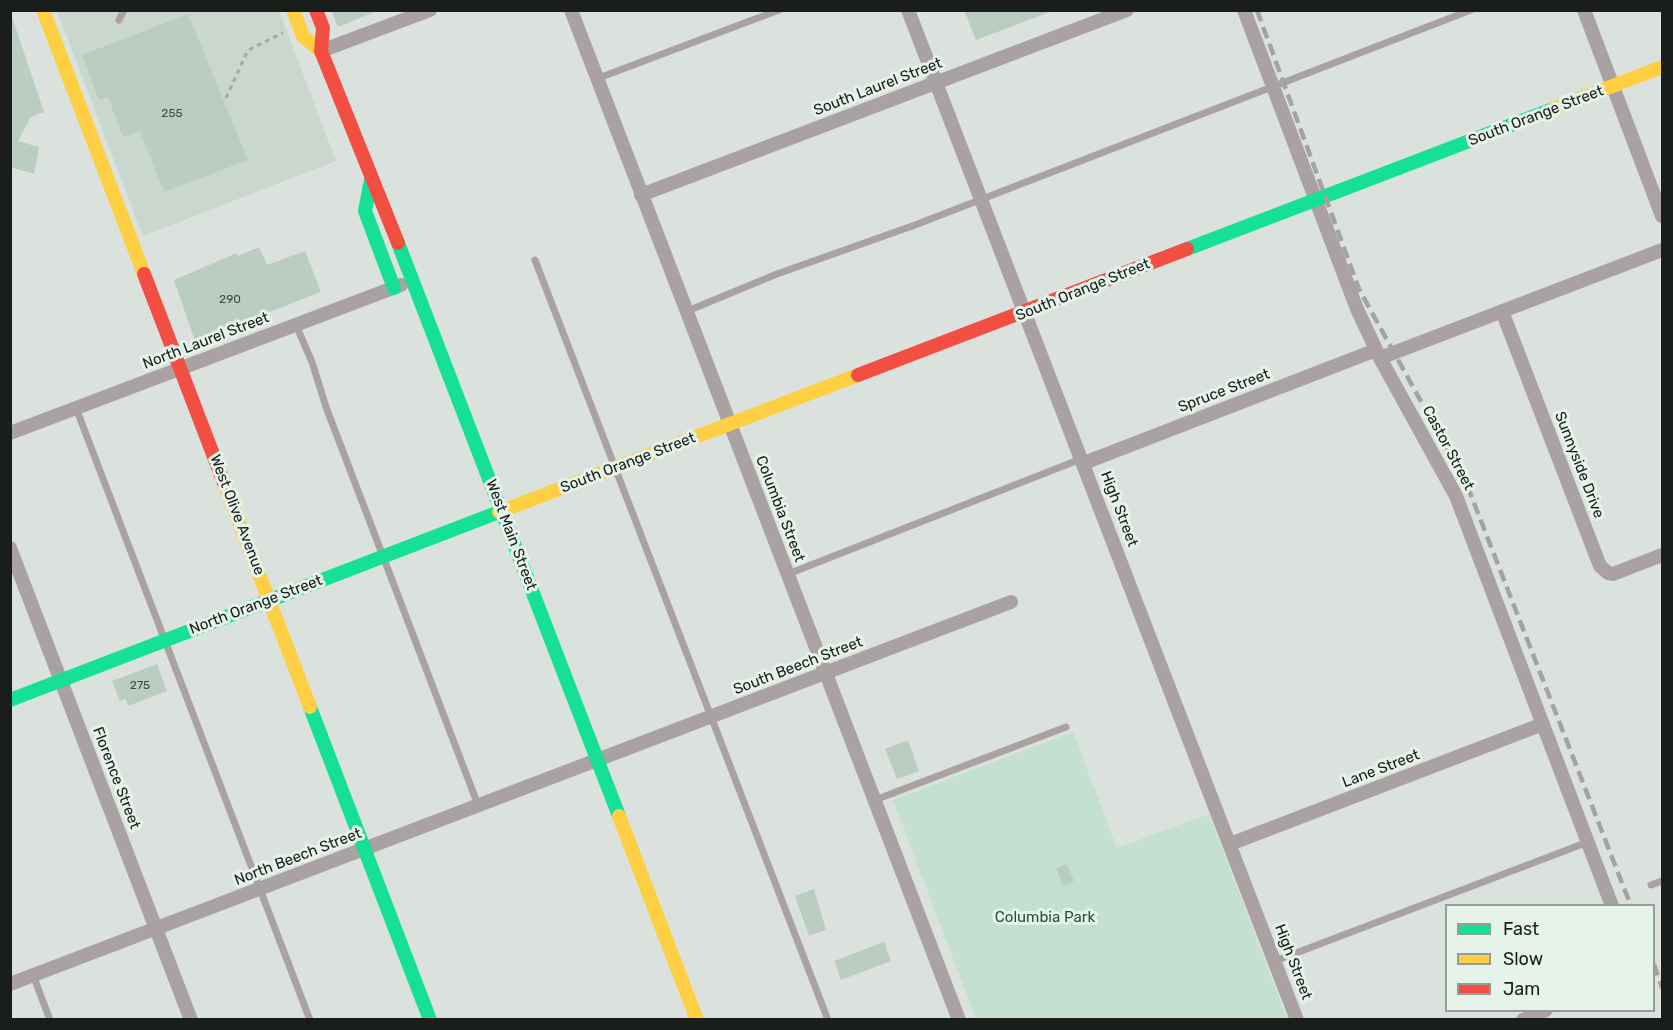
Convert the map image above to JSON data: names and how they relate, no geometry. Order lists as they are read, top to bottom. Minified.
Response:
{"streets":{"street":["South Laurel Street","South Orange Street","North Laurel Street","Spruce Street","Castor Street","Sunnyside Drive","Columbia Street","High Street","West Olive Avenue","West Main Street","North Orange Street","South Beech Street","Lane Street","Florence Street","North Beech Street"]},"crossings":[["South Laurel Street","Columbia Street"],["South Laurel Street","High Street"],["South Orange Street","Castor Street"],["South Orange Street","Columbia Street"],["South Orange Street","High Street"],["South Orange Street","West Main Street"],["South Orange Street","North Orange Street"],["North Laurel Street","West Olive Avenue"],["North Laurel Street","West Main Street"],["Spruce Street","Castor Street"],["Spruce Street","Sunnyside Drive"],["Spruce Street","High Street"],["Castor Street","Lane Street"],["Columbia Street","South Beech Street"],["High Street","Lane Street"],["West Olive Avenue","North Orange Street"],["West Olive Avenue","North Beech Street"],["West Main Street","North Orange Street"],["West Main Street","South Beech Street"],["West Main Street","North Beech Street"],["North Orange Street","Florence Street"],["South Beech Street","North Beech Street"],["Florence Street","North Beech Street"]],"parks":["Columbia Park"],"house_numbers":["255","290","275"],"legend":["Fast","Slow","Jam"]}
